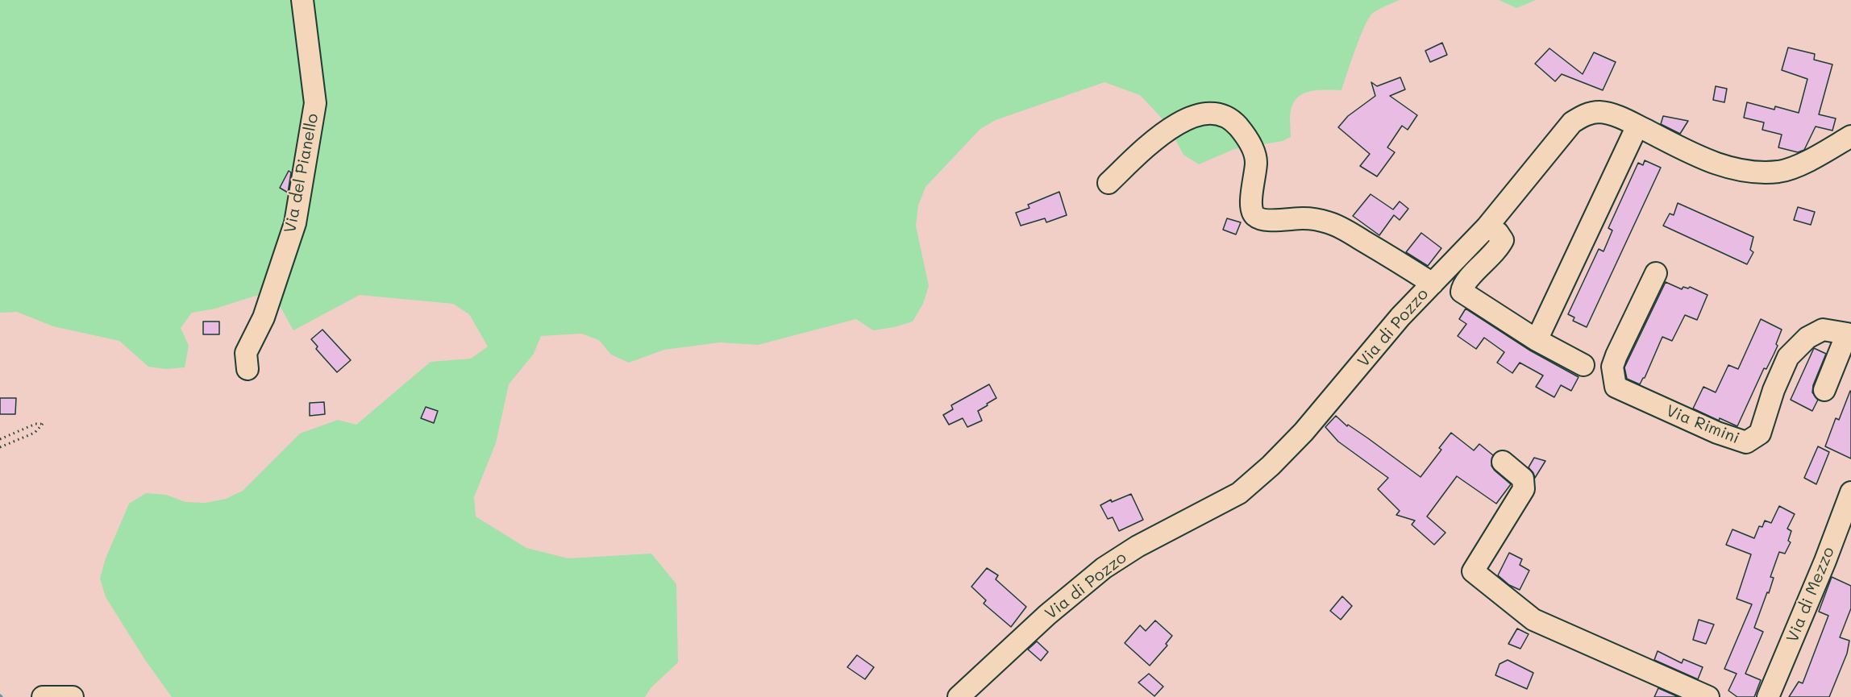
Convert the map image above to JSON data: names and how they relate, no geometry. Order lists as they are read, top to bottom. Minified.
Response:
{"streets":{"street":["Via del Pianello","Via di Pozzo","Via Rimini","Via di Mezzo"]}}
